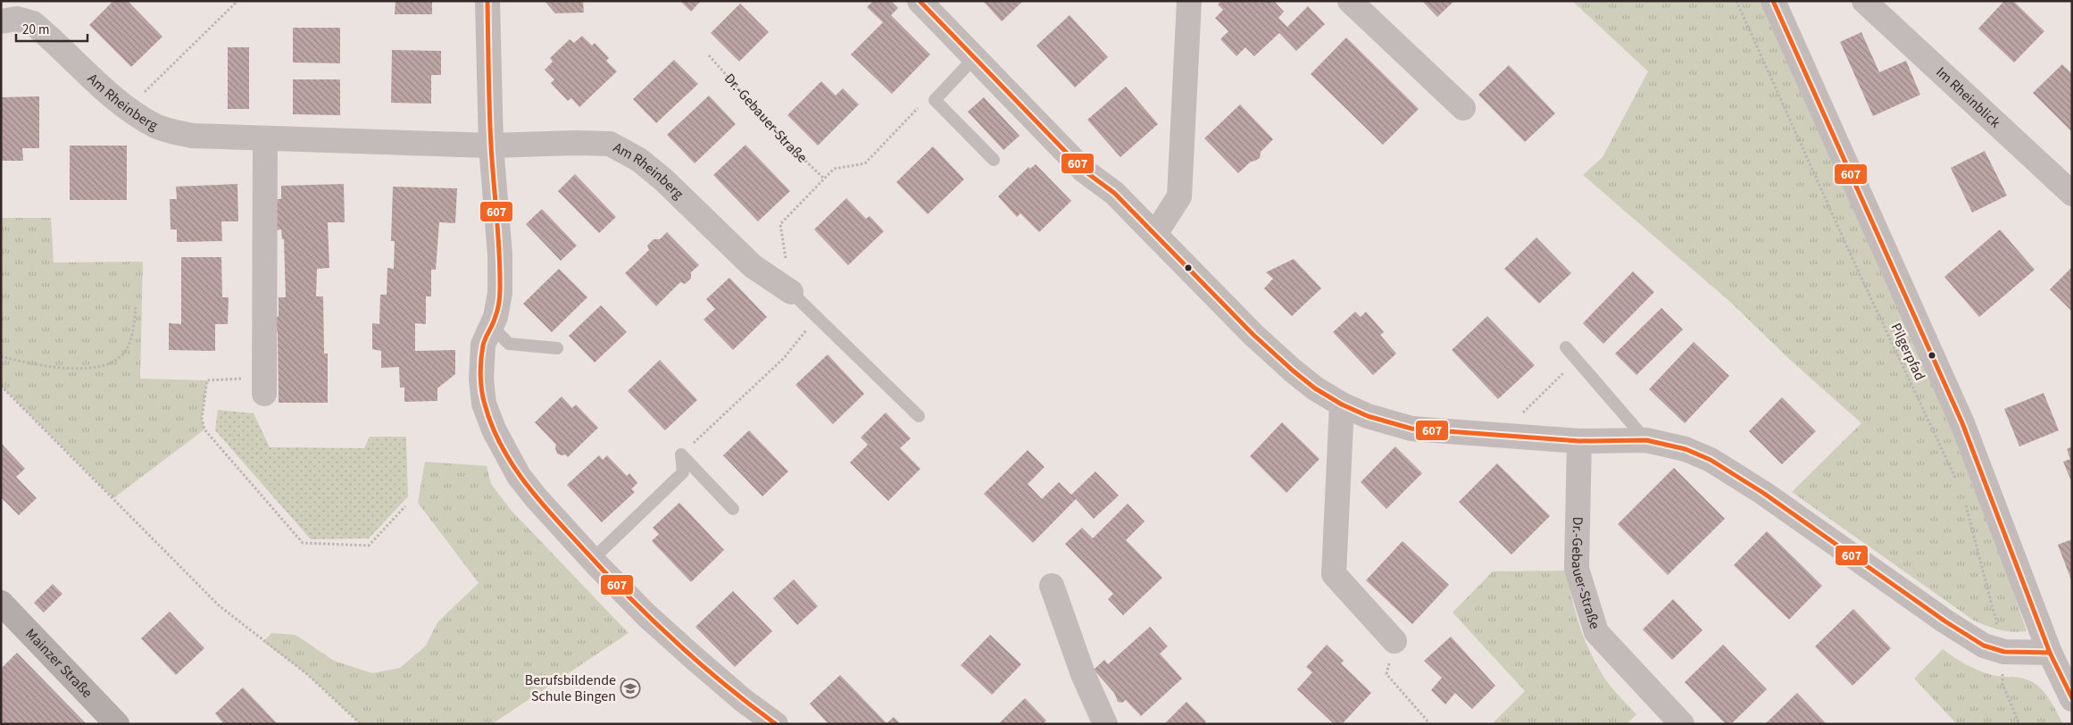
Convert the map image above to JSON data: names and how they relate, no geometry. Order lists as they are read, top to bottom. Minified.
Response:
{"streets":{"main road":["Mainzer Straße"],"street":["Im Rheinblick","Am Rheinberg","Dr.-Gebauer-Straße"],"path":["Pilgerpfad"]},"places":{"school or university":["Berufsbildende Schule Bingen"]},"lines":["transit line 607"],"scale_bar":"20 m"}
